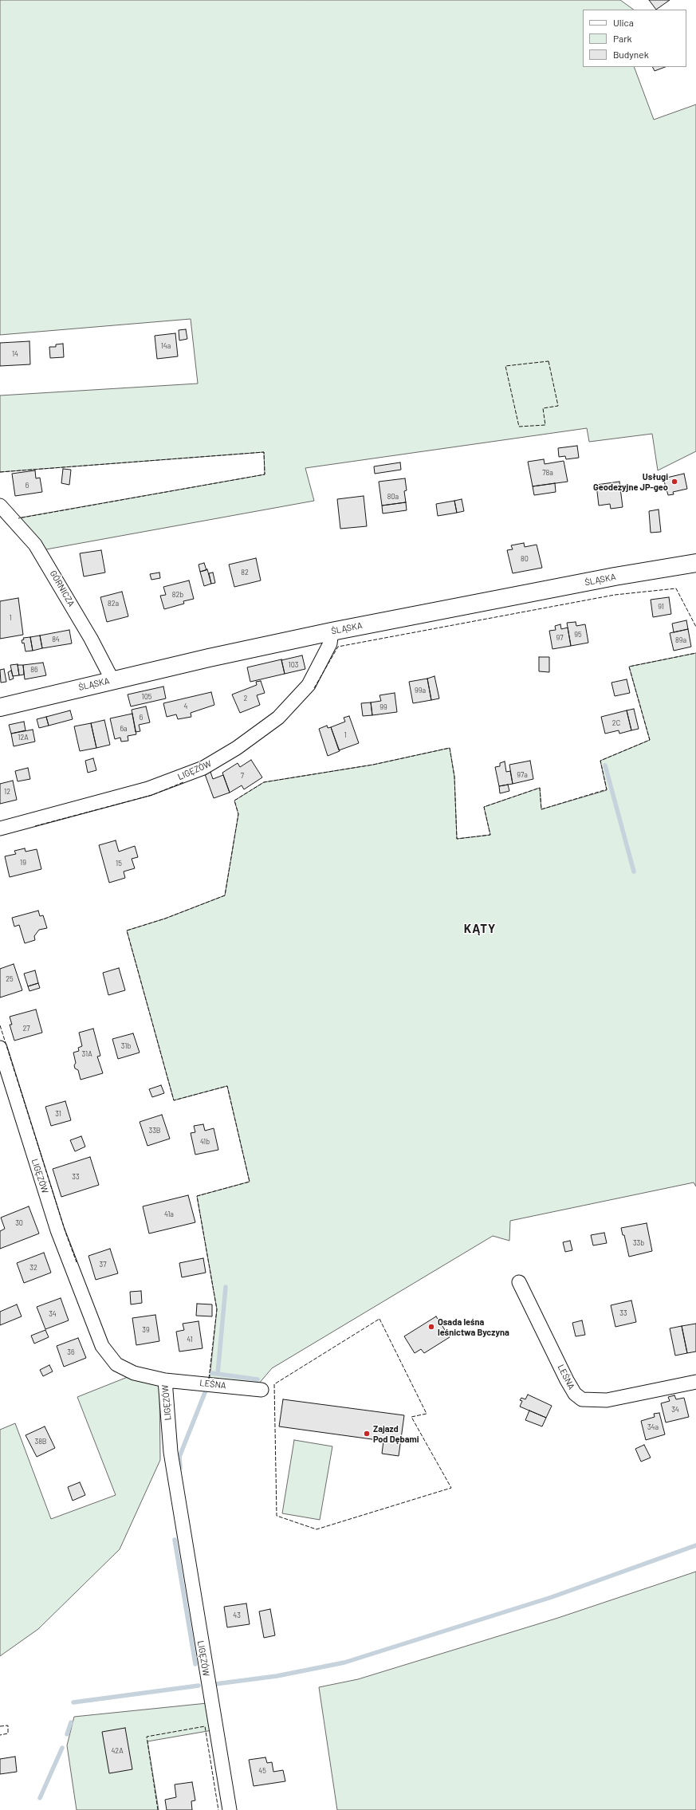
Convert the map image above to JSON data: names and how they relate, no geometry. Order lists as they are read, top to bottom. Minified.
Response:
{"streets":{"main road":["ŚLĄSKA"],"street":["GÓRNICZA","LIGĘZÓW","LEŚNA"]},"crossings":[["ŚLĄSKA","GÓRNICZA"],["ŚLĄSKA","LIGĘZÓW"],["LIGĘZÓW","LEŚNA"]],"districts":["KĄTY"],"places":["Usługi Geodezyjne JP-geo","Osada leśna leśnictwa Byczyna","Zajazd Pod Dębami"],"house_numbers":["14a","14","78a","6","80a","80","82","82b","82a","91","1","95","97","84","89a","103","86","99a","105","2","4","99","6","2C","6a","1","12A","97a","7","12","19","15","25","27","31b","31A","31","33B","41b","33","41a","30","33b","37","32","33","34","39","41","36","34","34a","38B","43","42A","45"],"legend":["Ulica","Park","Budynek"]}
